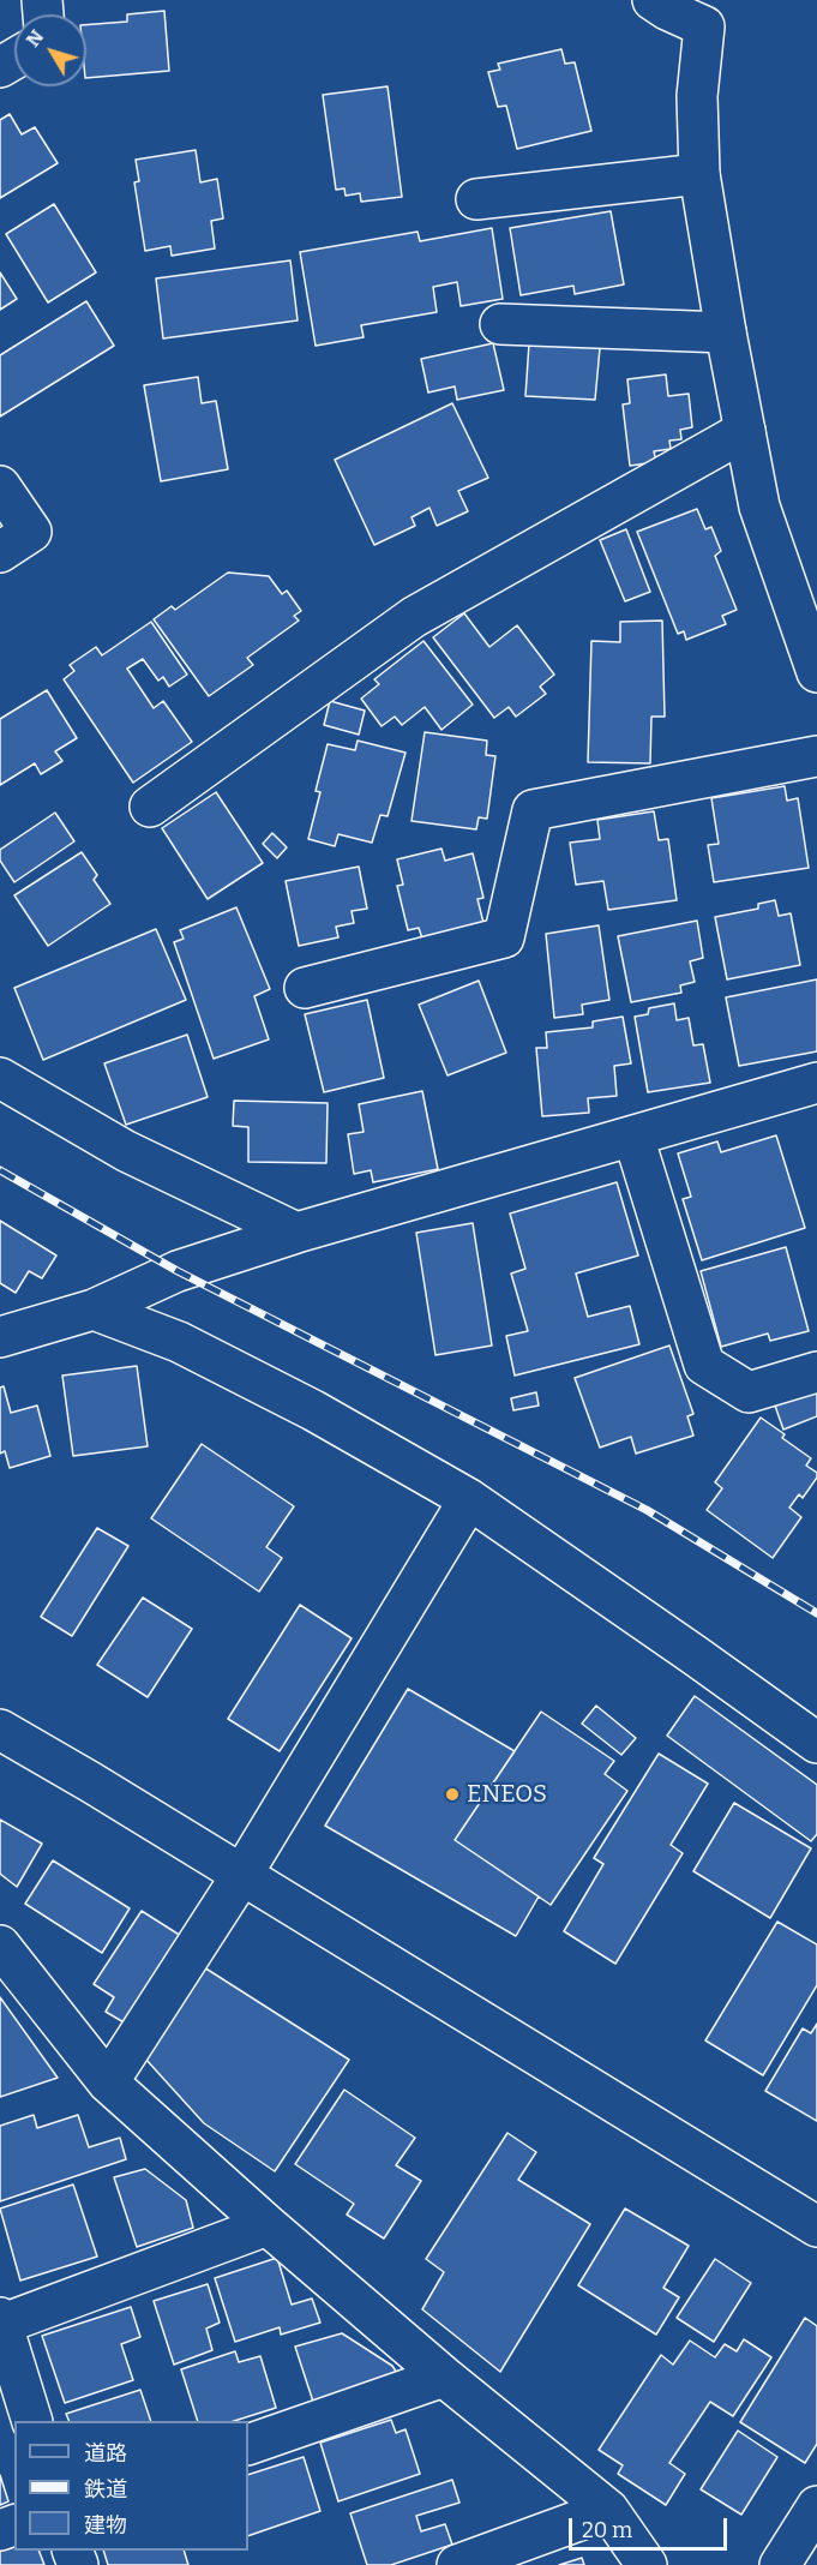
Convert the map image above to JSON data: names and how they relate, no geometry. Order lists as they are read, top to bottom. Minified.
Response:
{"places":["ENEOS"],"legend":["道路","鉄道","建物"],"scale_bar":"20 m","north":"top left"}
